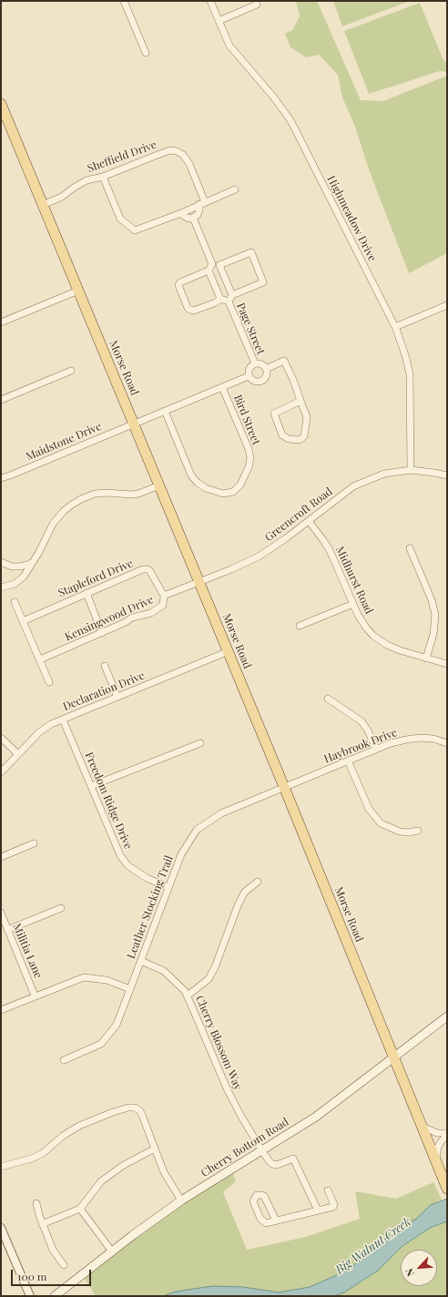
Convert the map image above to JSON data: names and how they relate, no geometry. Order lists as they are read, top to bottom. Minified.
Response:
{"streets":{"main road":["Morse Road","Cherry Bottom Road"],"street":["Sheffield Drive","Highmeadow Drive","Page Street","Bird Street","Maidstone Drive","Greencroft Road","Stapleford Drive","Midhurst Road","Kensingwood Drive","Declaration Drive","Haybrook Drive","Freedom Ridge Drive","Leather Stocking Trail","Militia Lane","Cherry Blossom Way"]},"crossings":[["Sheffield Drive","Morse Road"],["Highmeadow Drive","Greencroft Road"],["Page Street","Maidstone Drive"],["Morse Road","Maidstone Drive"],["Morse Road","Greencroft Road"],["Morse Road","Kensingwood Drive"],["Morse Road","Declaration Drive"],["Morse Road","Haybrook Drive"],["Morse Road","Leather Stocking Trail"],["Morse Road","Cherry Bottom Road"],["Bird Street","Maidstone Drive"],["Greencroft Road","Midhurst Road"],["Greencroft Road","Kensingwood Drive"],["Stapleford Drive","Kensingwood Drive"],["Declaration Drive","Freedom Ridge Drive"],["Haybrook Drive","Leather Stocking Trail"],["Freedom Ridge Drive","Leather Stocking Trail"],["Leather Stocking Trail","Cherry Blossom Way"],["Cherry Blossom Way","Cherry Bottom Road"]],"water":["Big Walnut Creek"],"scale_bar":"100 m","north":"bottom left"}
